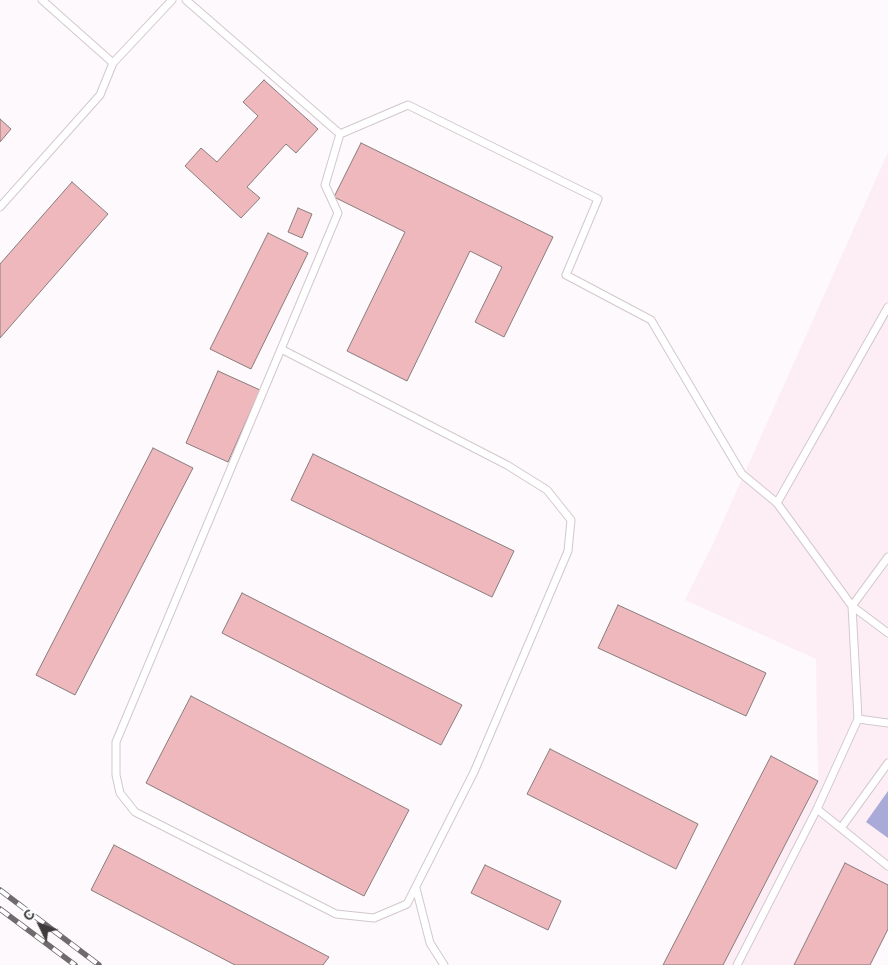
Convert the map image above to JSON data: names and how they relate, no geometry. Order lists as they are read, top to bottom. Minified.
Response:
{"north":"top left"}
